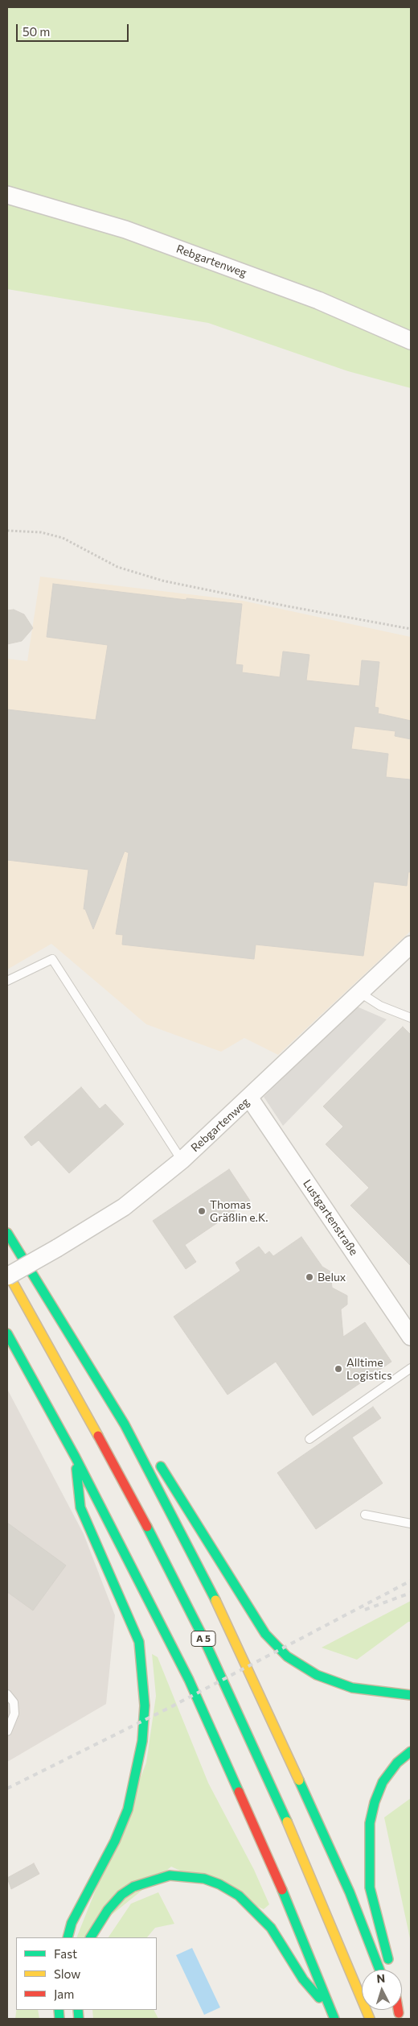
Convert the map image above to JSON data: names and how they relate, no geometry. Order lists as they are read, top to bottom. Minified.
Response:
{"streets":{"highway":["A 5"],"street":["Rebgartenweg","Lustgartenstraße"]},"crossings":[["Rebgartenweg","Lustgartenstraße"]],"places":["Thomas Gräßlin e.K.","Belux","Alltime Logistics"],"legend":["Fast","Slow","Jam"],"scale_bar":"50 m","north":"top"}
